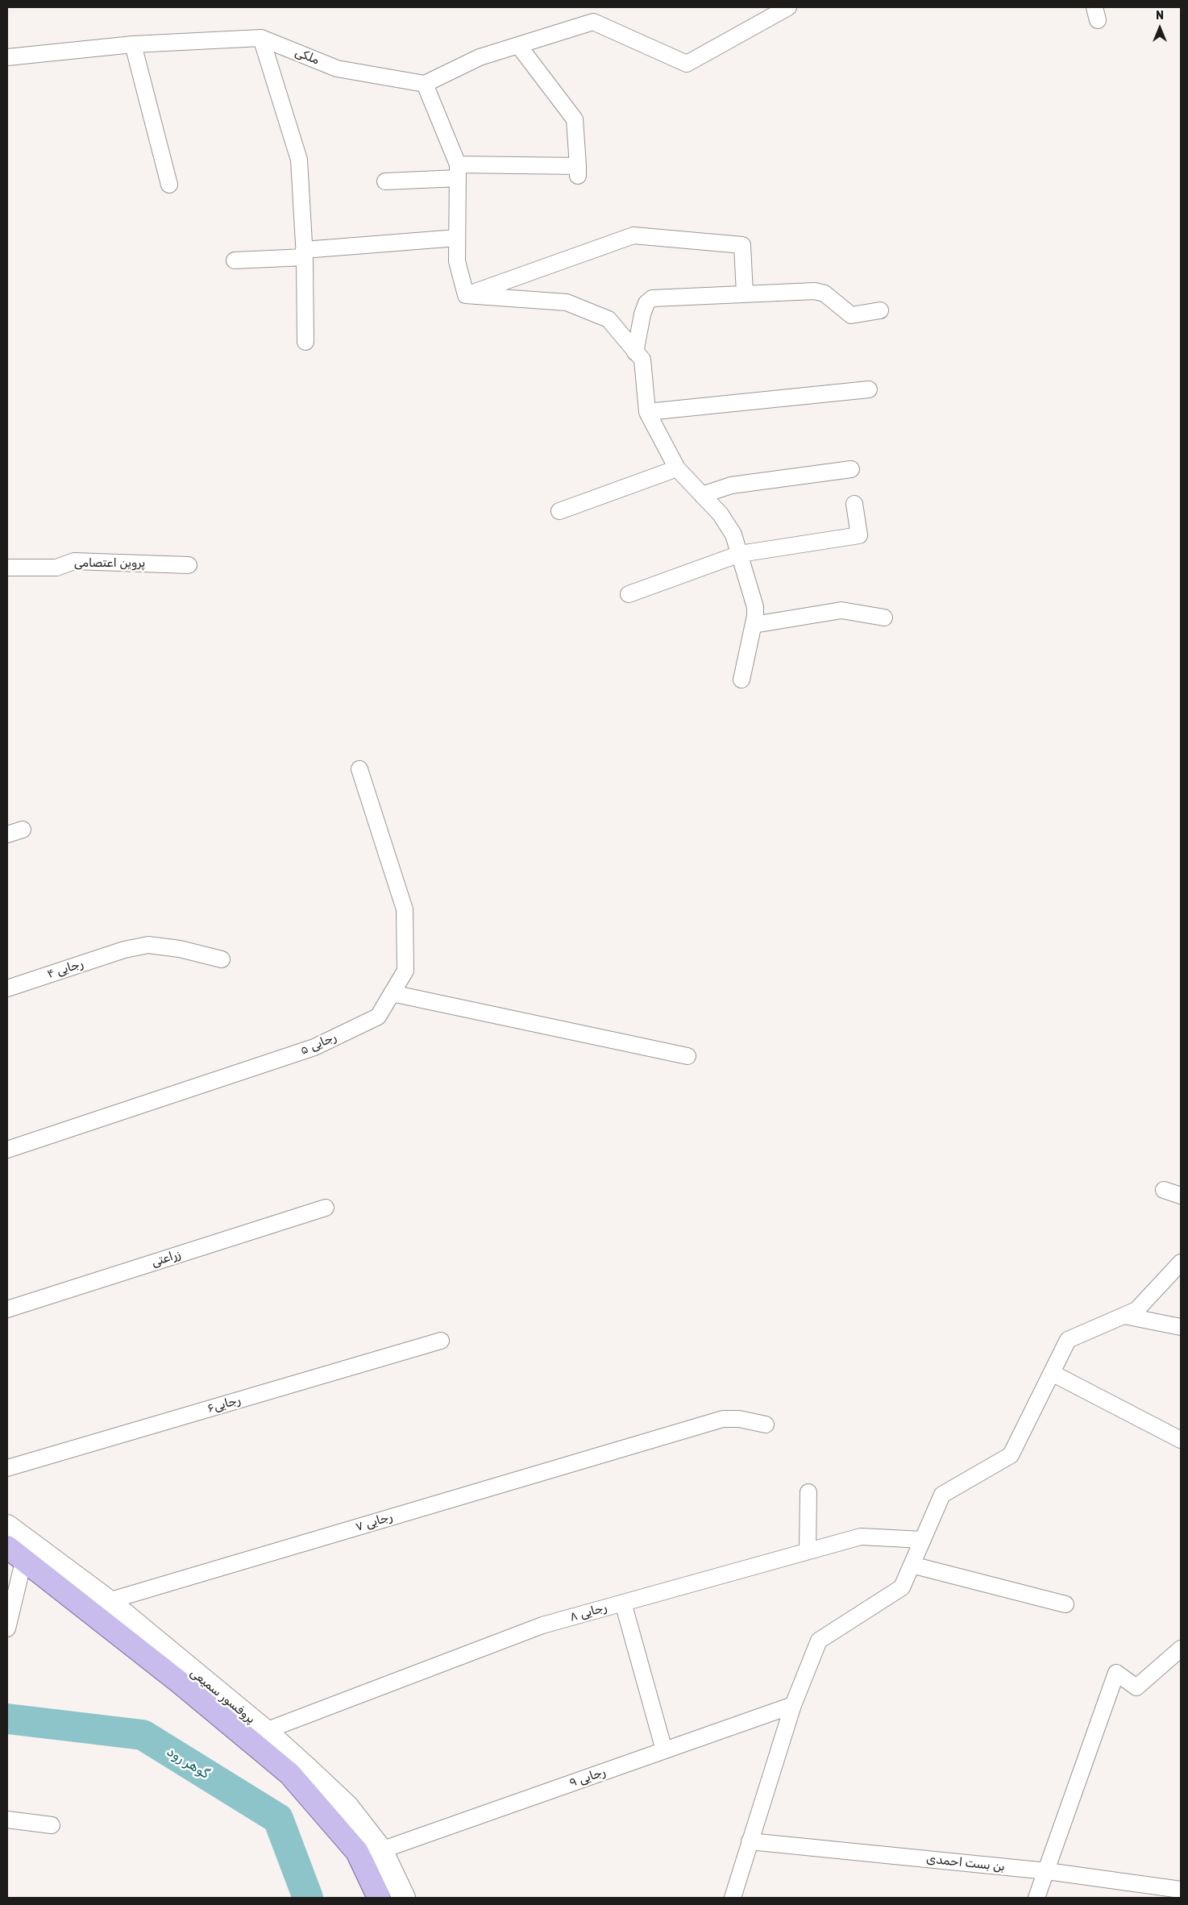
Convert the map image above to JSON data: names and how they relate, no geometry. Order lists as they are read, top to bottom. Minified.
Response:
{"streets":{"main road":["پروفسور سمیعی"],"street":["ملکی","پروین اعتصامی","رجایی ۴","رجایی ۵","زراعتی","رجایی۶","رجایی ۷","رجایی ۸","رجایی ۹","بن بست احمدی"]},"crossings":[["رجایی ۷","پروفسور سمیعی"],["رجایی ۸","پروفسور سمیعی"],["پروفسور سمیعی","رجایی ۹"]],"water":["گوهر رود"],"north":"top"}
